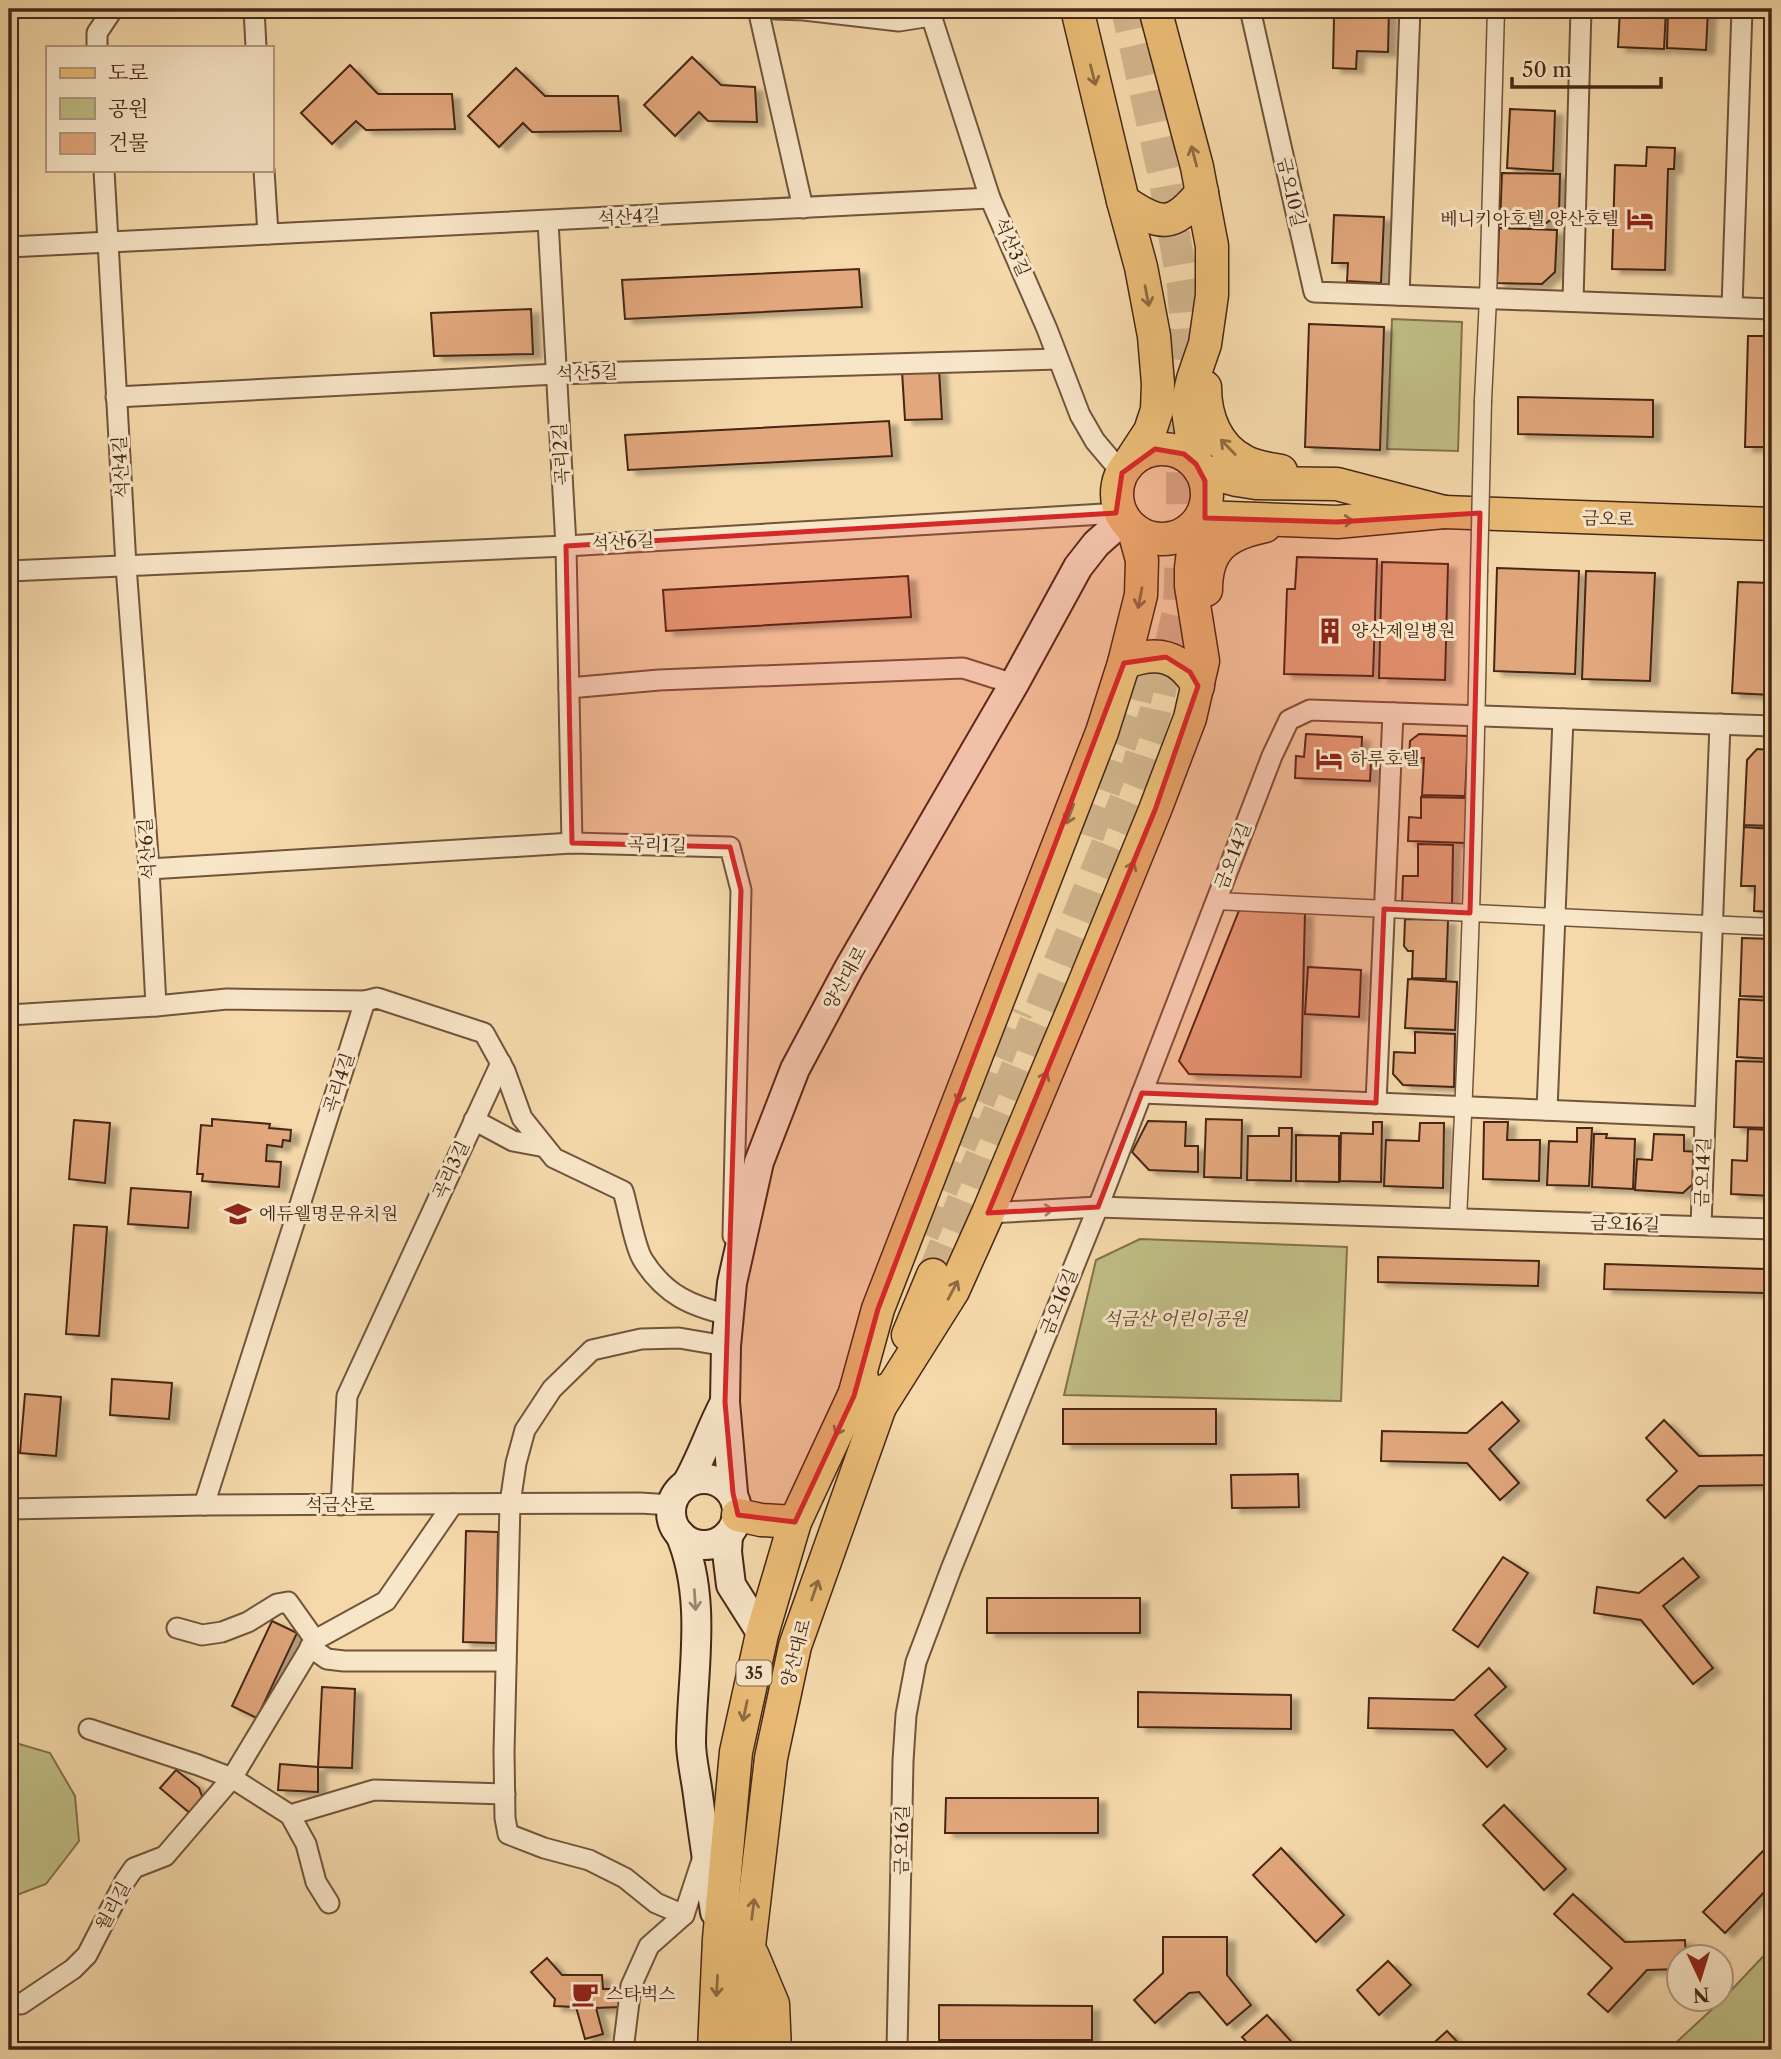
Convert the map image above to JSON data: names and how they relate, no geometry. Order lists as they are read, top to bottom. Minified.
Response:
{"streets":{"main road":["금오로","양산대로","35"],"street":["금오10길","석산4길","석산3길","석산5길","곡리2길","석산6길","곡리1길","금오14길","곡리4길","곡리3길","금오16길","석금산로","월리길"]},"crossings":[["석산4길","석산3길"],["석산4길","석산5길"],["석산4길","곡리2길"],["석산4길","석산6길"],["석산3길","석산5길"],["석산3길","금오로"],["석산3길","석산6길"],["석산3길","양산대로"],["석산5길","곡리2길"],["곡리2길","석산6길"],["곡리2길","곡리1길"],["금오로","석산6길"],["금오로","양산대로"],["석산6길","곡리1길"],["석산6길","양산대로"],["곡리1길","양산대로"],["금오14길","금오16길"],["양산대로","곡리3길"],["양산대로","석금산로"],["곡리4길","석금산로"],["곡리3길","석금산로"]],"parks":["석금산 어린이공원"],"places":{"hotel":["베니키아호텔 양산호텔","하루호텔"],"building":["양산제일병원"],"school or university":["에듀웰명문유치원"],"cafe":["스타벅스"]},"legend":["도로","공원","건물"],"scale_bar":"50 m","north":"bottom"}
